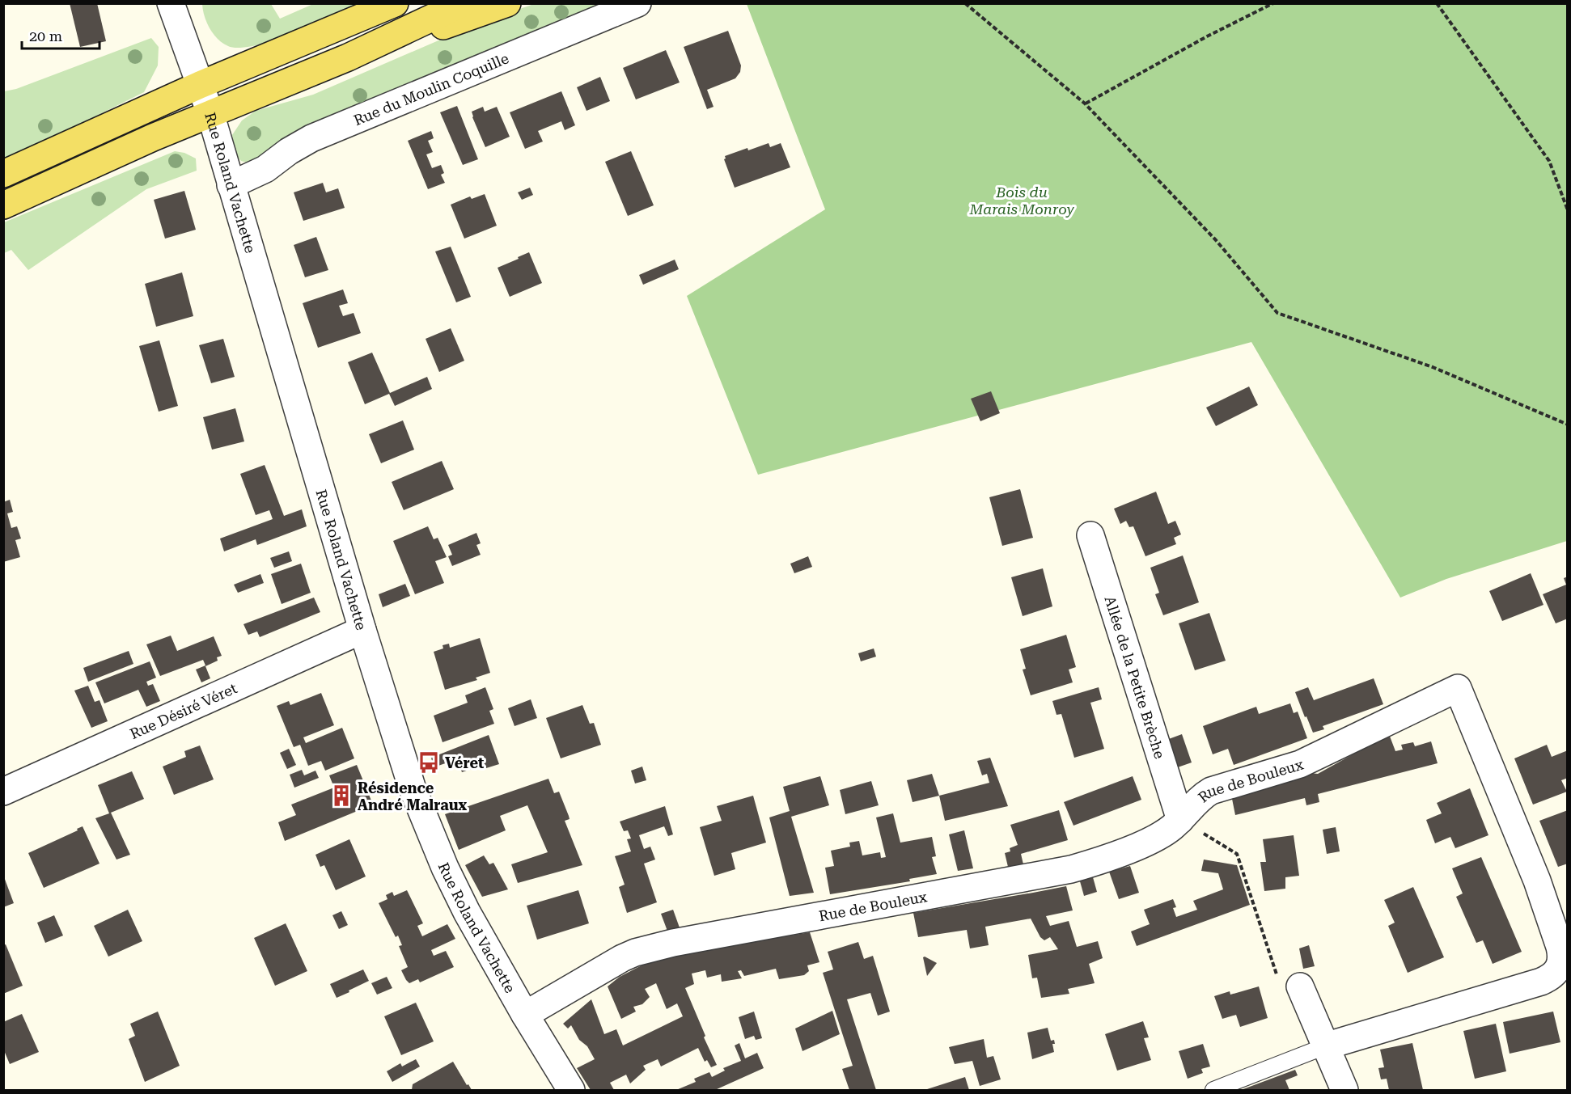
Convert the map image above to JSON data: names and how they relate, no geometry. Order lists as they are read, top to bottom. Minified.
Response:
{"streets":{"street":["Rue du Moulin Coquille","Rue Roland Vachette","Allée de la Petite Brèche","Rue Désiré Véret","Rue de Bouleux"]},"crossings":[["Rue du Moulin Coquille","Rue Roland Vachette"],["Rue Roland Vachette","Rue Désiré Véret"],["Rue Roland Vachette","Rue de Bouleux"],["Allée de la Petite Brèche","Rue de Bouleux"]],"parks":["Bois du Marais Monroy"],"places":{"bus stop":["Véret"],"building":["Résidence André Malraux"]},"scale_bar":"20 m"}
